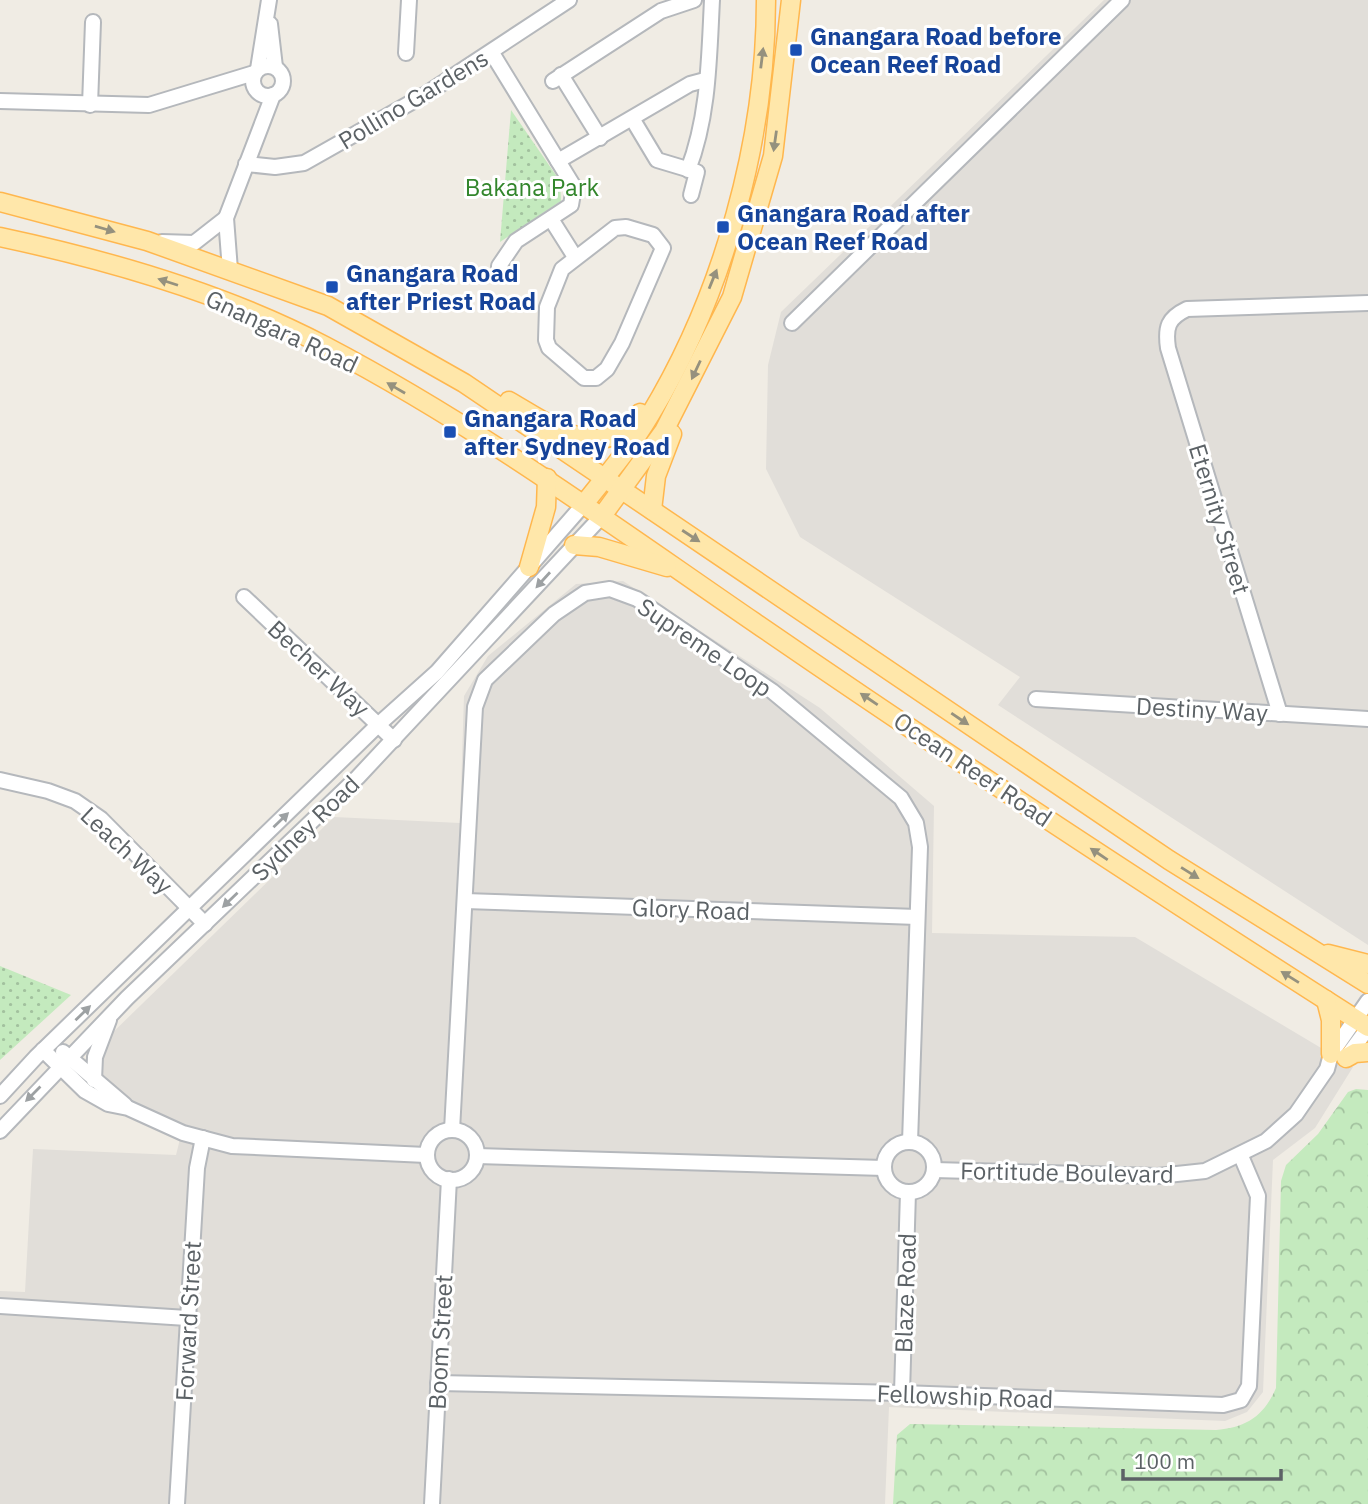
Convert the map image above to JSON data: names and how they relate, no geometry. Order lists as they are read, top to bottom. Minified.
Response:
{"streets":{"main road":["Gnangara Road","Ocean Reef Road"],"street":["Pollino Gardens","Eternity Street","Supreme Loop","Becher Way","Destiny Way","Sydney Road","Leach Way","Glory Road","Fortitude Boulevard","Blaze Road","Forward Street","Boom Street","Fellowship Road"]},"crossings":[["Gnangara Road","Ocean Reef Road"],["Gnangara Road","Sydney Road"],["Eternity Street","Destiny Way"],["Supreme Loop","Glory Road"],["Supreme Loop","Fortitude Boulevard"],["Supreme Loop","Blaze Road"],["Supreme Loop","Boom Street"],["Becher Way","Sydney Road"],["Ocean Reef Road","Sydney Road"],["Ocean Reef Road","Fortitude Boulevard"],["Sydney Road","Leach Way"],["Fortitude Boulevard","Blaze Road"],["Fortitude Boulevard","Fellowship Road"],["Blaze Road","Fellowship Road"],["Boom Street","Fellowship Road"]],"parks":["Bakana Park"],"places":{"transit":["Gnangara Road before Ocean Reef Road","Gnangara Road after Ocean Reef Road","Gnangara Road after Priest Road","Gnangara Road after Sydney Road"]},"scale_bar":"100 m"}
